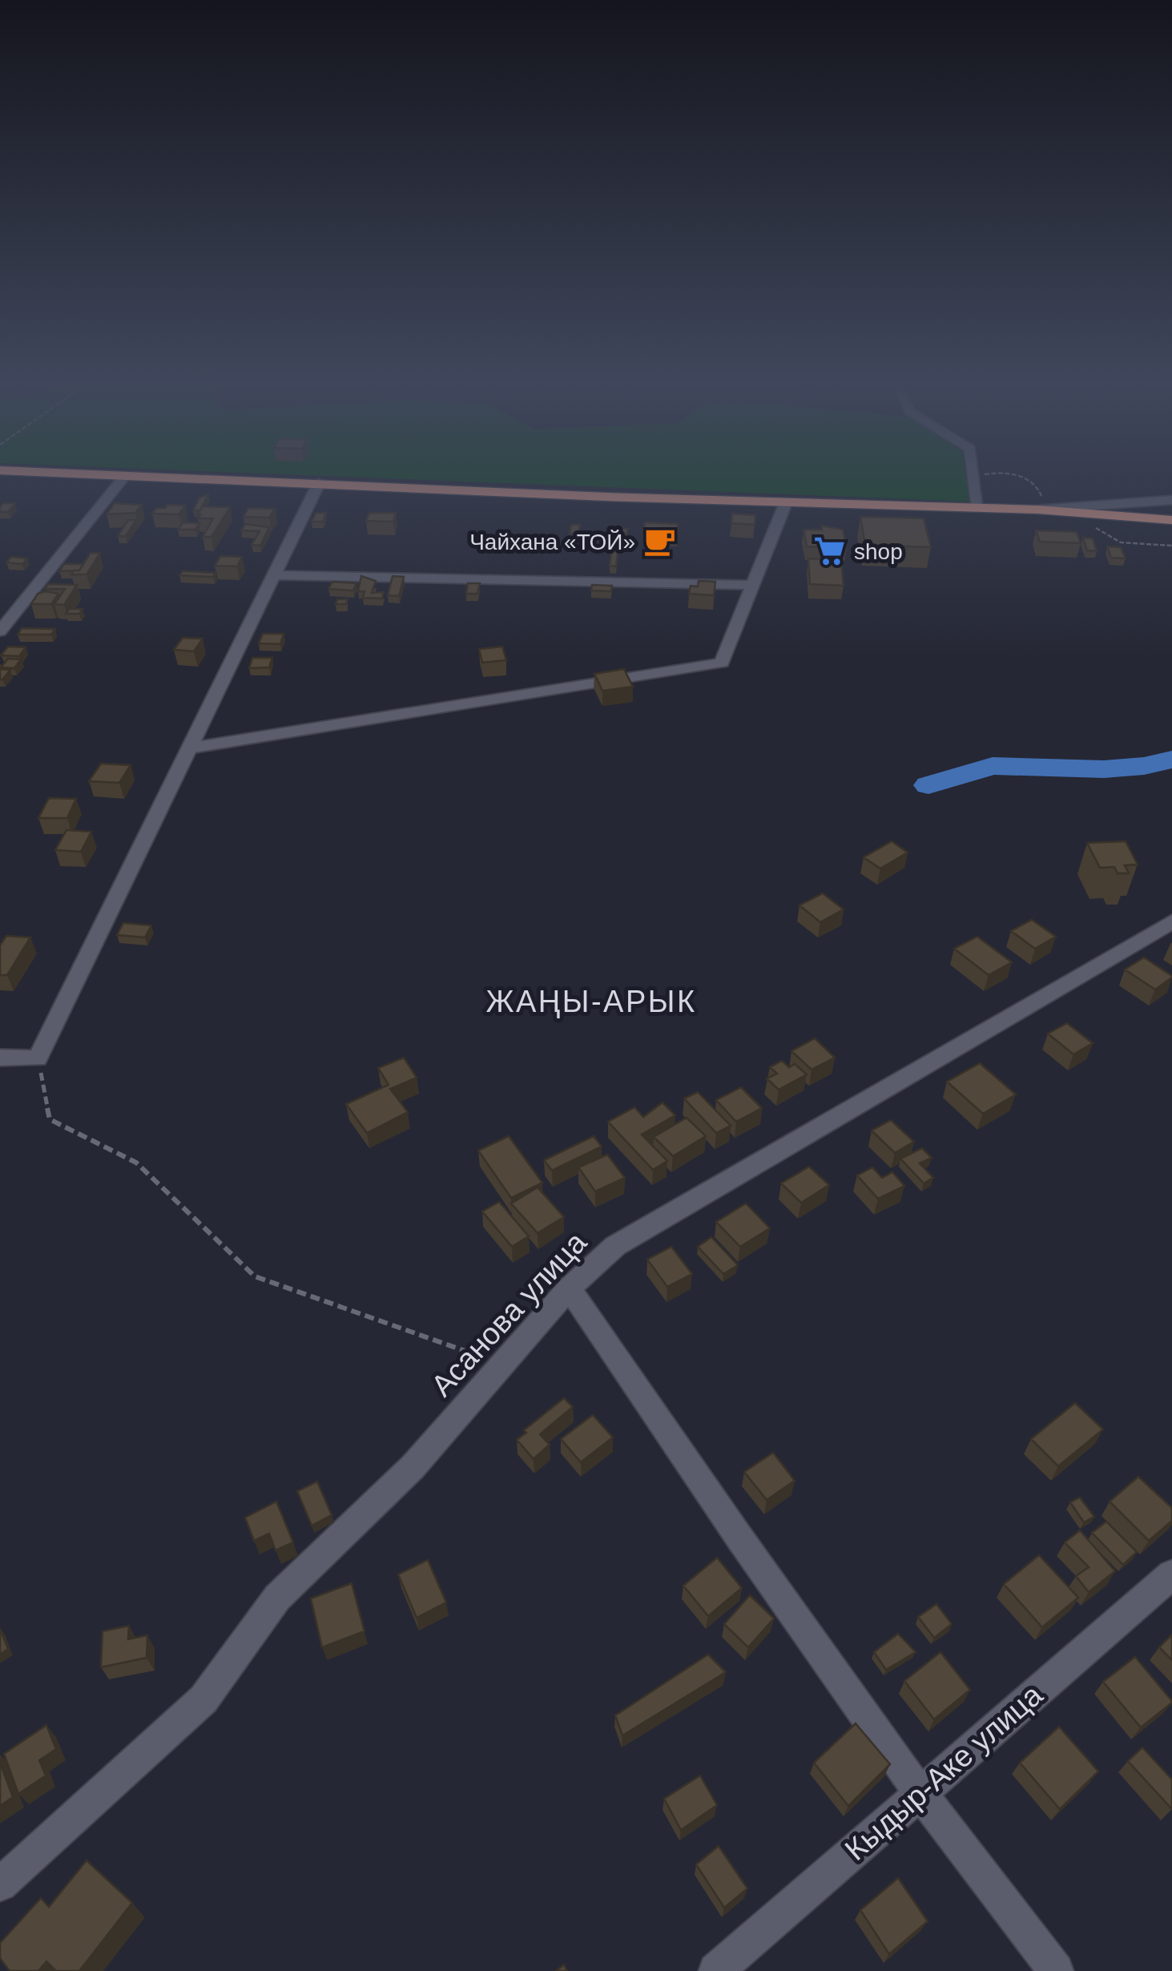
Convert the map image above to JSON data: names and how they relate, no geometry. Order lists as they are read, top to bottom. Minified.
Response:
{"streets":{"street":["Асанова улица","Кыдыр-Аке улица"]},"districts":["ЖАҢЫ-АРЫК"],"places":{"cafe":["Чайхана «ТОЙ»"],"supermarket":["shop"]}}
